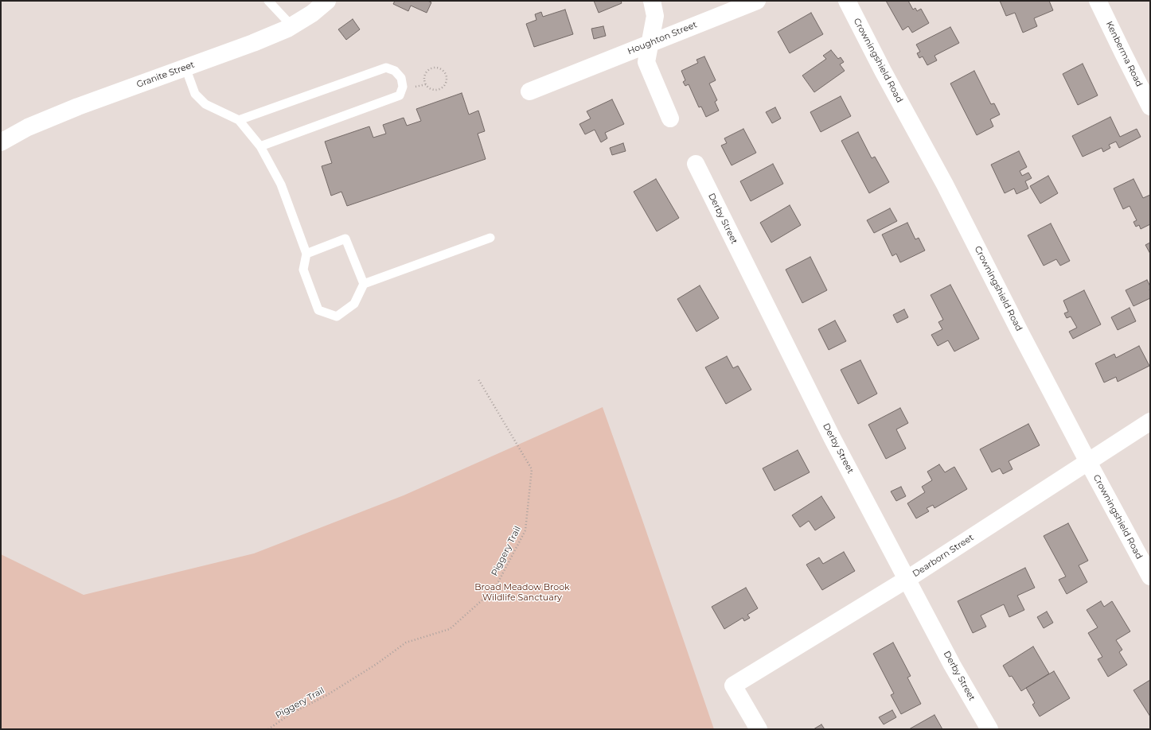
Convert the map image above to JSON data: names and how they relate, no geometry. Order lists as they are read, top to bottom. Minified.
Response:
{"streets":{"street":["Houghton Street","Kenberma Road","Crowningshield Road","Granite Street","Derby Street","Dearborn Street"],"path":["Piggery Trail"]},"crossings":[["Crowningshield Road","Dearborn Street"],["Derby Street","Dearborn Street"]],"parks":["Broad Meadow Brook Wildlife Sanctuary"]}
